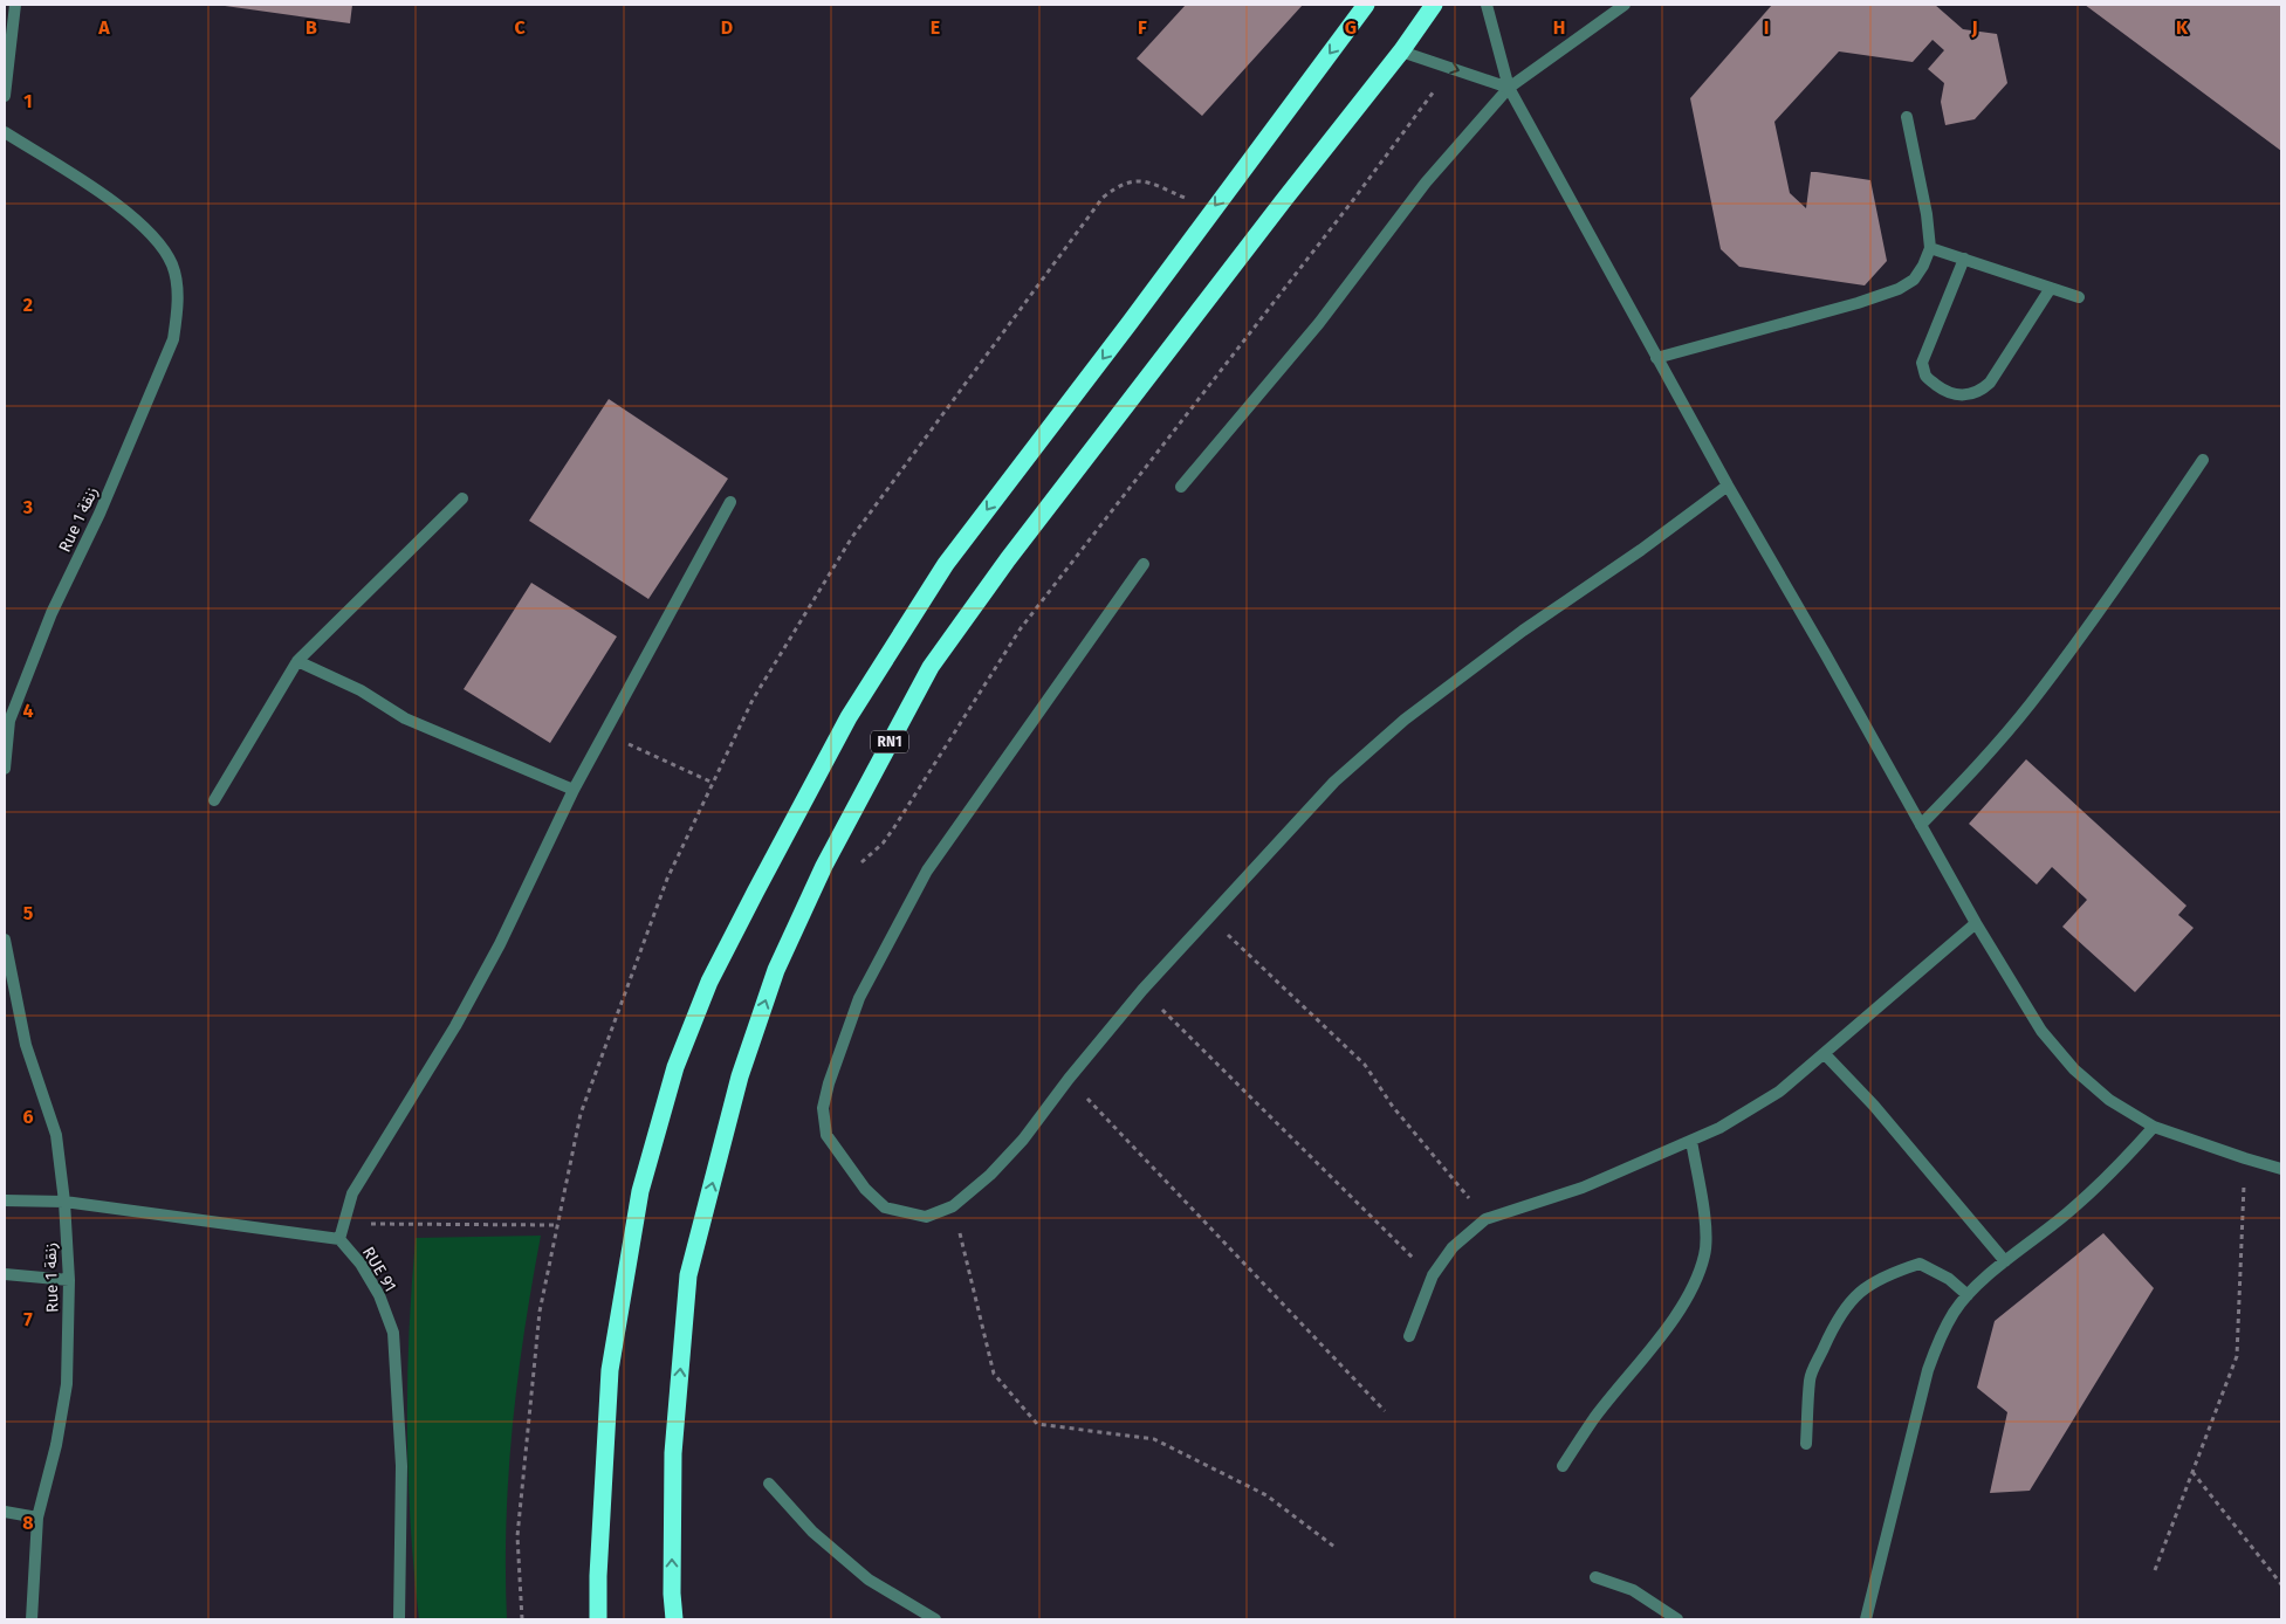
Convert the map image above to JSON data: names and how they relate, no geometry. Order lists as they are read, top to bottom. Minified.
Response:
{"streets":{"highway":["RN1"],"street":["Rue 1 زنقة","RUE 91"]},"crossings":[["Rue 1 زنقة","RUE 91"]],"grid":{"columns":["A","B","C","D","E","F","G","H","I","J","K"],"rows":["1","2","3","4","5","6","7","8"]}}
